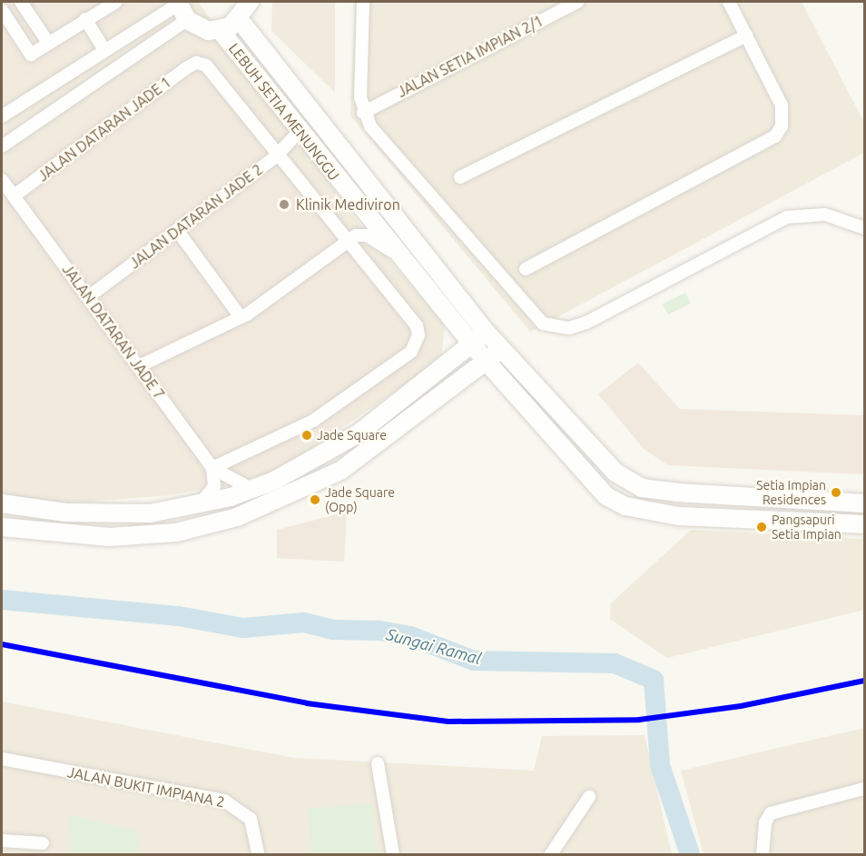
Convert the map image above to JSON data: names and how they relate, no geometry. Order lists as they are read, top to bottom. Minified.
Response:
{"streets":{"street":["JALAN SETIA IMPIAN 2/1","LEBUH SETIA MENUNGGU","JALAN DATARAN JADE 1","JALAN DATARAN JADE 2","JALAN DATARAN JADE 7","JALAN BUKIT IMPIANA 2"]},"crossings":[["LEBUH SETIA MENUNGGU","JALAN DATARAN JADE 2"],["JALAN DATARAN JADE 1","JALAN DATARAN JADE 2"],["JALAN DATARAN JADE 1","JALAN DATARAN JADE 7"],["JALAN DATARAN JADE 2","JALAN DATARAN JADE 7"]],"water":["Sungai Ramal"],"places":["Klinik Mediviron","Jade Square","Setia Impian Residences","Jade Square (Opp)","Pangsapuri Setia Impian"],"lines":["rail line 1"]}
